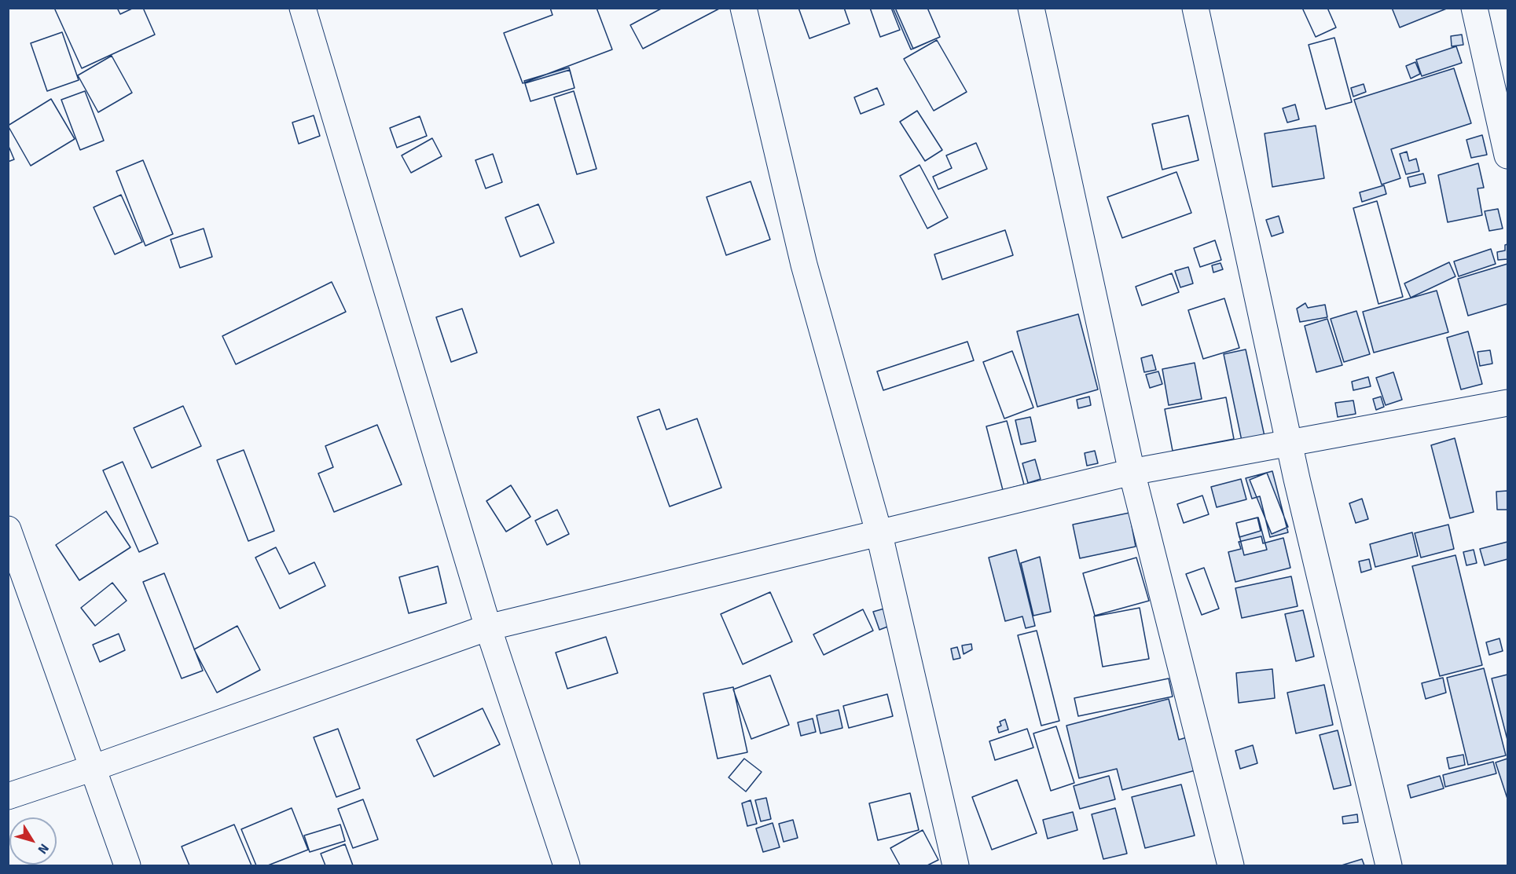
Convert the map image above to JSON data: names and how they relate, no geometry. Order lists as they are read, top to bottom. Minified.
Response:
{"north":"bottom right"}
